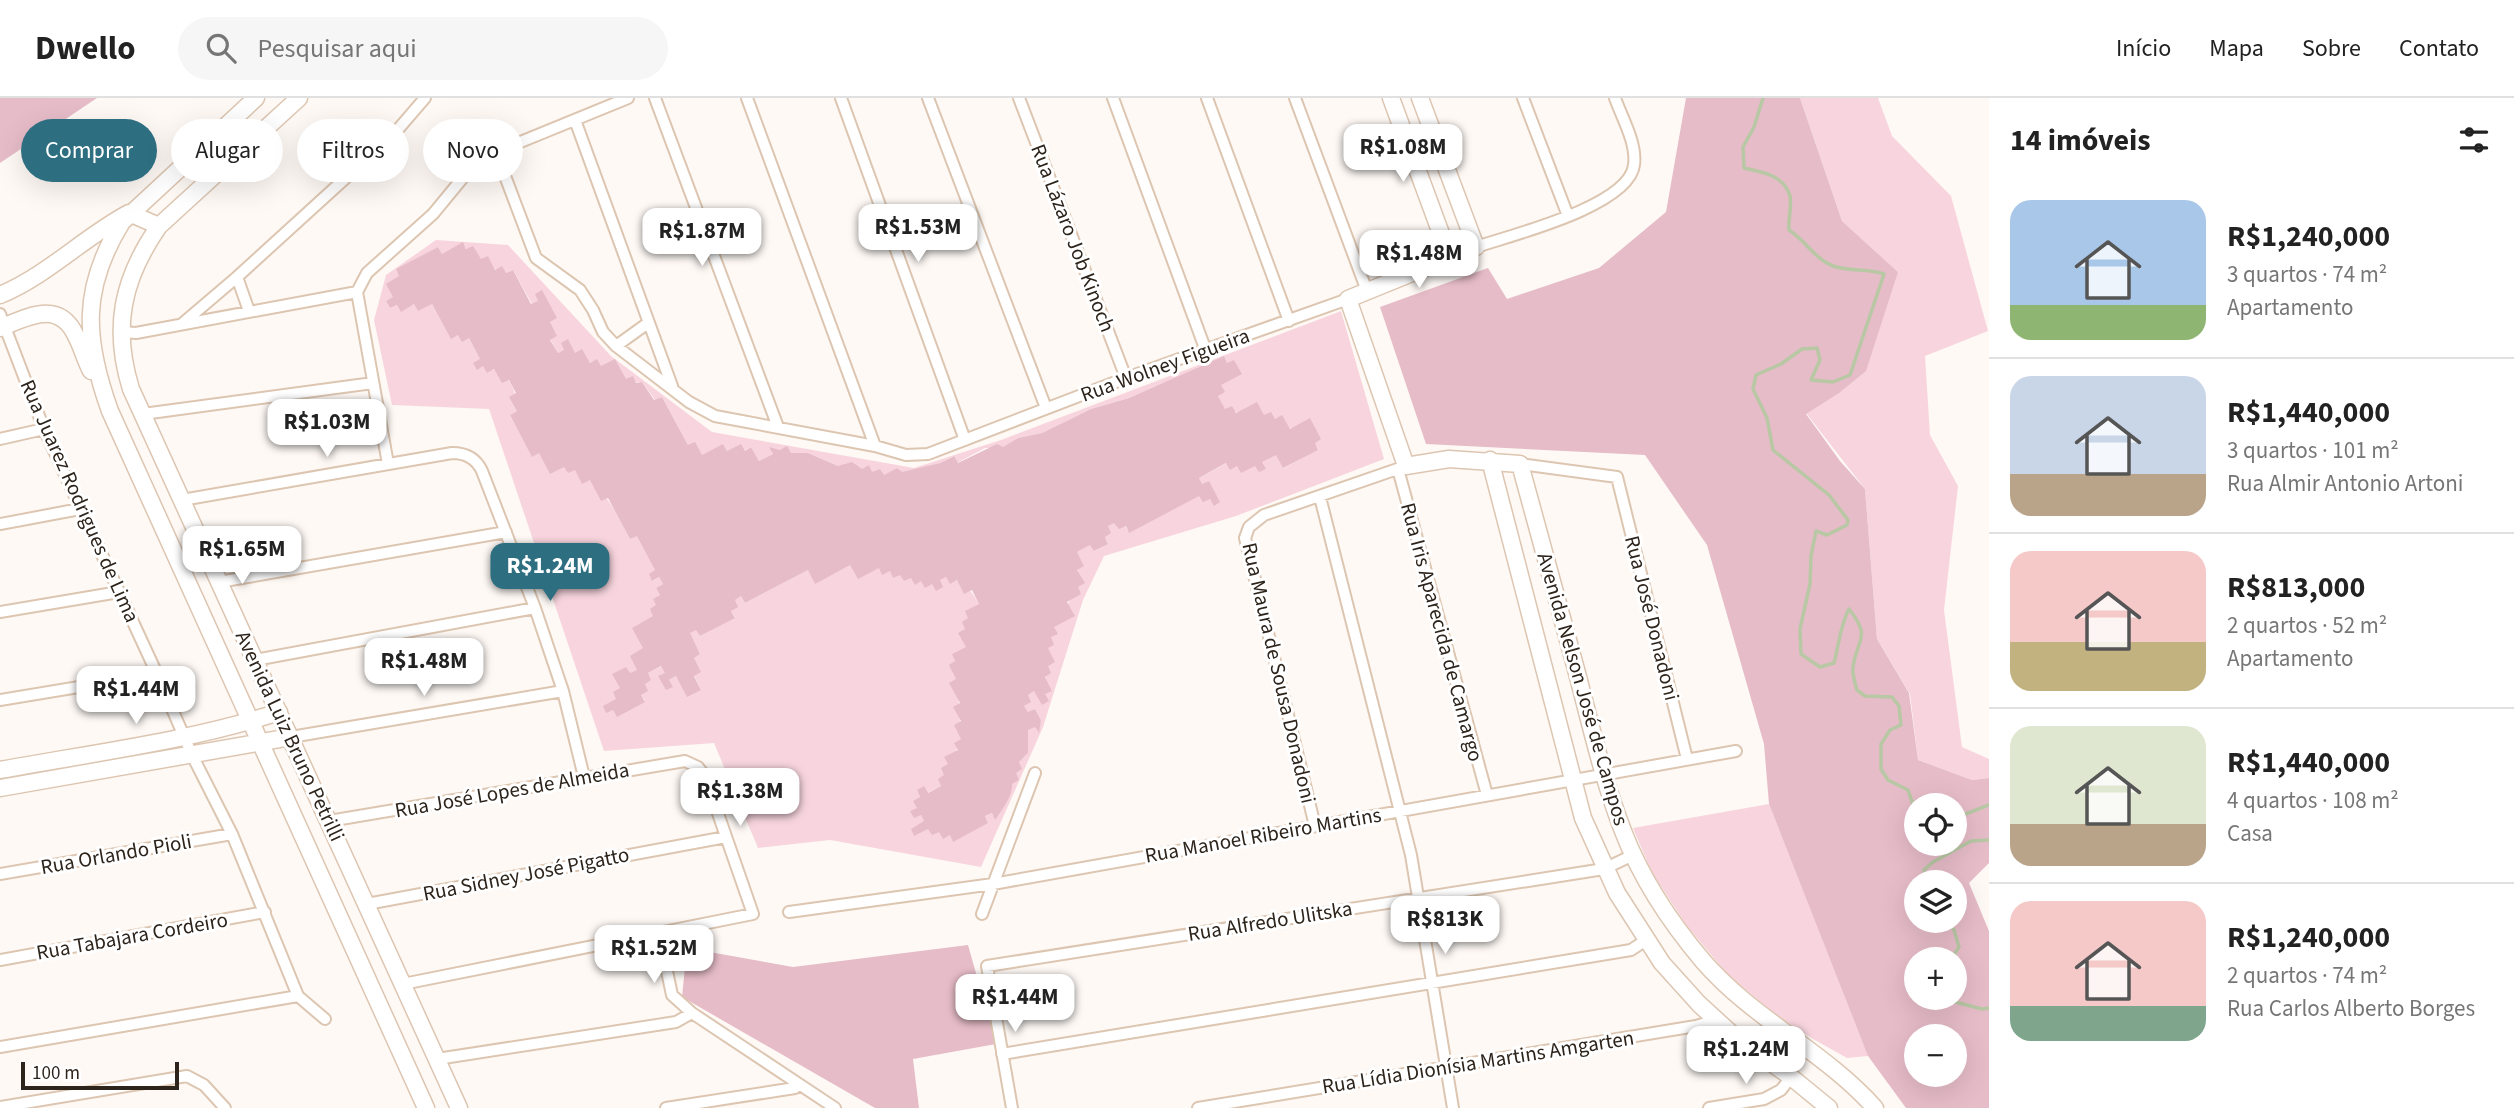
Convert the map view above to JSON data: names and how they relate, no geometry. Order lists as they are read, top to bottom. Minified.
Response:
{"streets":{"street":["Rua Lázaro Job Kinoch","Rua Wolney Figueira","Rua Juarez Rodrigues de Lima","Rua José Donadoni","Rua Iris Aparecida de Camargo","Rua Maura de Sousa Donadoni","Avenida Nelson José de Campos","Avenida Luiz Bruno Petrilli","Rua José Lopes de Almeida","Rua Manoel Ribeiro Martins","Rua Orlando Pioli","Rua Sidney José Pigatto","Rua Alfredo Ulitska","Rua Tabajara Cordeiro","Rua Lídia Dionísia Martins Amgarten"]},"crossings":[["Rua Lázaro Job Kinoch","Rua Wolney Figueira"],["Rua Wolney Figueira","Rua Iris Aparecida de Camargo"],["Rua Juarez Rodrigues de Lima","Rua Orlando Pioli"],["Rua Juarez Rodrigues de Lima","Rua Tabajara Cordeiro"],["Rua José Donadoni","Avenida Nelson José de Campos"],["Rua José Donadoni","Rua Manoel Ribeiro Martins"],["Rua Iris Aparecida de Camargo","Rua Manoel Ribeiro Martins"],["Rua Maura de Sousa Donadoni","Rua Manoel Ribeiro Martins"],["Avenida Nelson José de Campos","Rua Manoel Ribeiro Martins"],["Avenida Nelson José de Campos","Rua Alfredo Ulitska"],["Avenida Nelson José de Campos","Rua Lídia Dionísia Martins Amgarten"],["Avenida Luiz Bruno Petrilli","Rua José Lopes de Almeida"],["Avenida Luiz Bruno Petrilli","Rua Sidney José Pigatto"],["Rua José Lopes de Almeida","Rua Sidney José Pigatto"]],"scale_bar":"100 m","page":{"header":"Dwello","search":"Pesquisar aqui","nav":["Início","Mapa","Sobre","Contato"],"heading":"14 imóveis","chip":["Comprar","Alugar","Filtros","Novo"],"price":["R$1.08M","R$1.53M","R$1.87M","R$1.48M","R$1.03M","R$1.65M","R$1.24M","R$1.48M","R$1.44M","R$1.38M","R$813K","R$1.52M","R$1.44M","R$1.24M"],"list":[{"name":"R$1,240,000","note":"3 quartos · 74 m² · Apartamento"},{"name":"R$1,440,000","note":"3 quartos · 101 m² · Rua Almir Antonio Artoni"},{"name":"R$813,000","note":"2 quartos · 52 m² · Apartamento"},{"name":"R$1,440,000","note":"4 quartos · 108 m² · Casa"},{"name":"R$1,240,000","note":"2 quartos · 74 m² · Rua Carlos Alberto Borges"}],"map_buttons":["+","−"],"scale":"100 m"}}
